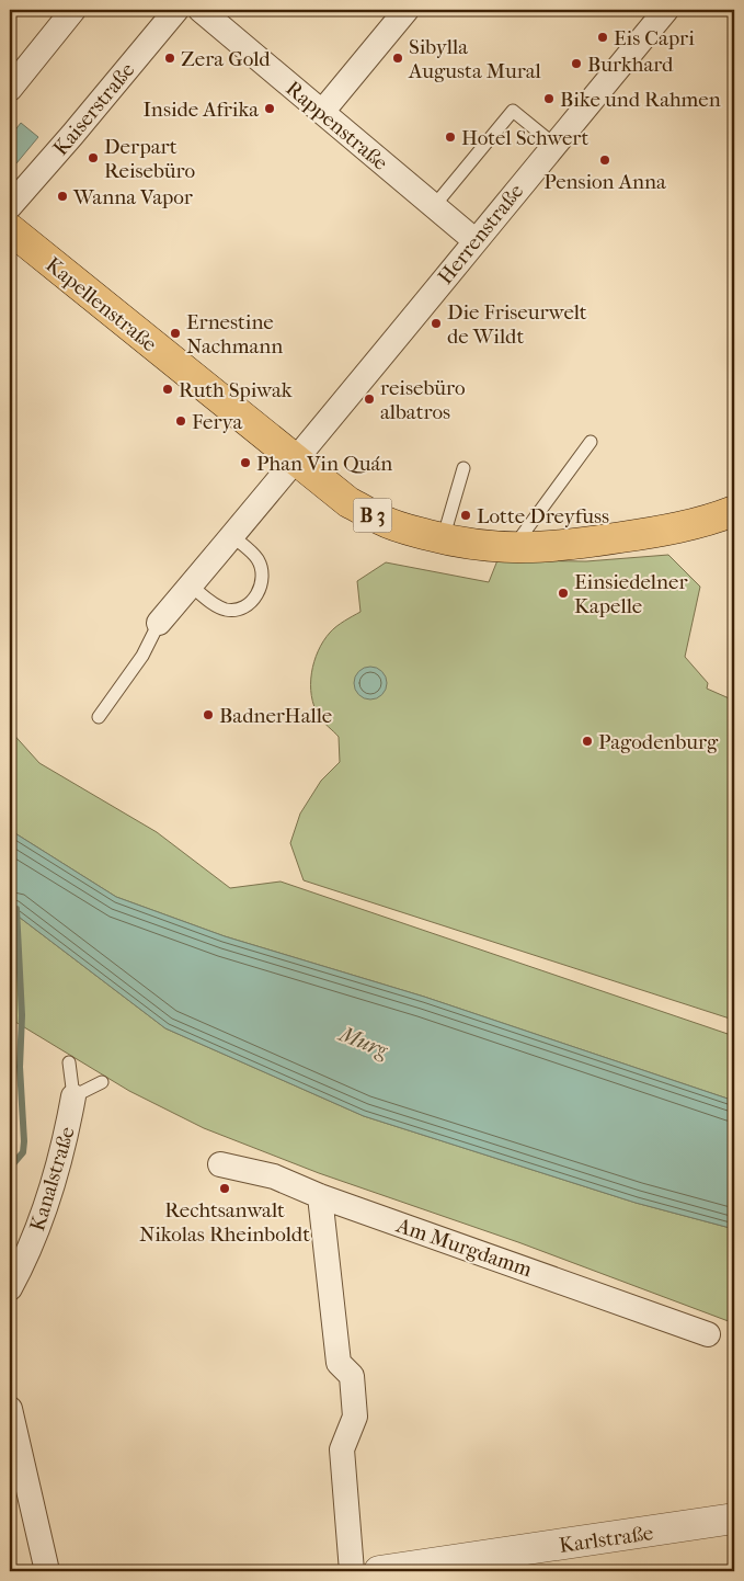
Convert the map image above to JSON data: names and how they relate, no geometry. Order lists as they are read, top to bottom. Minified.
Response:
{"streets":{"main road":["Kapellenstraße","B 3"],"street":["Kaiserstraße","Rappenstraße","Herrenstraße","Kanalstraße","Am Murgdamm","Karlstraße"]},"crossings":[["Rappenstraße","Herrenstraße"],["Herrenstraße","Kapellenstraße"]],"water":["Murg"],"places":["Eis Capri","Zera Gold","Sibylla Augusta Mural","Burkhard","Bike und Rahmen","Inside Afrika","Hotel Schwert","Derpart Reisebüro","Pension Anna","Wanna Vapor","Die Friseurwelt de Wildt","Ernestine Nachmann","Ruth Spiwak","reisebüro albatros","Ferya","Phan Vin Quán","Lotte Dreyfuss","Einsiedelner Kapelle","BadnerHalle","Pagodenburg","Rechtsanwalt Nikolas Rheinboldt"]}
